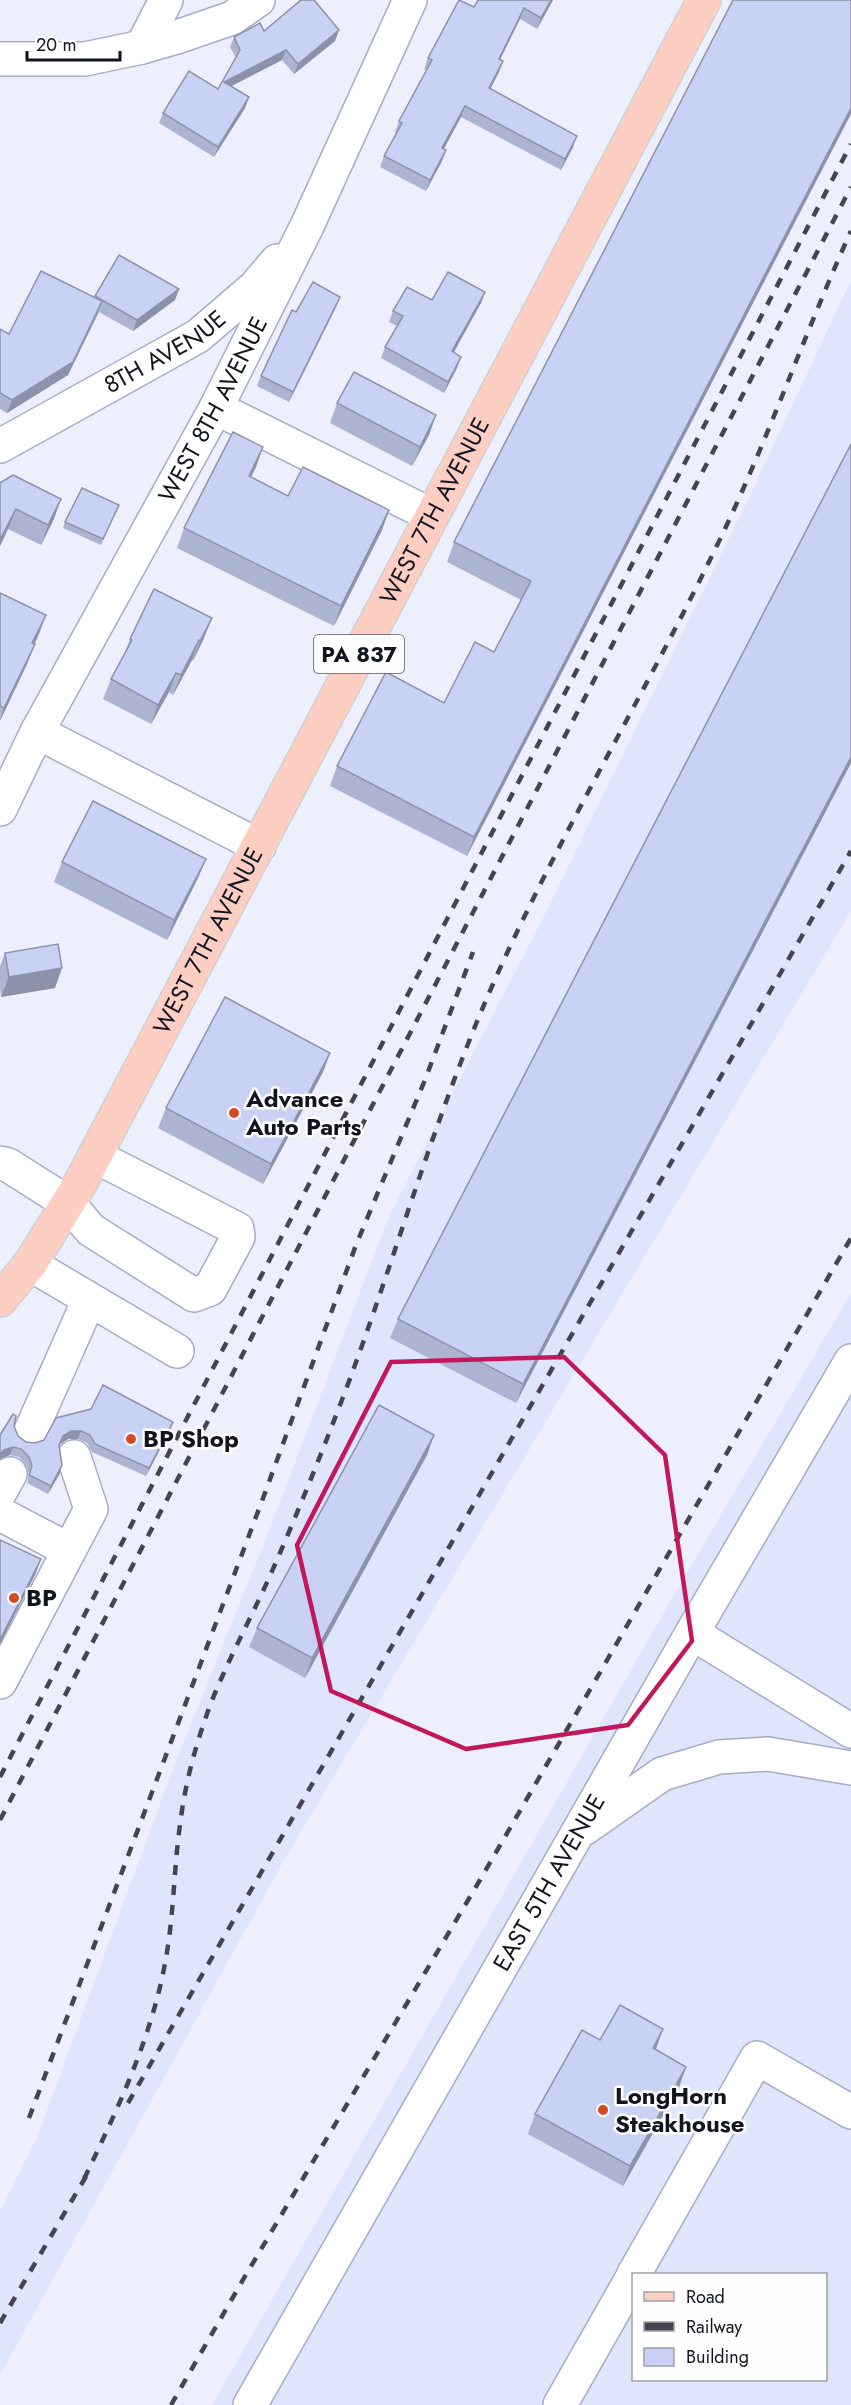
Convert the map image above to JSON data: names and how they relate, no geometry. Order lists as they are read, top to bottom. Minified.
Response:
{"streets":{"main road":["WEST 7TH AVENUE","PA 837"],"street":["8TH AVENUE","WEST 8TH AVENUE","EAST 5TH AVENUE"]},"crossings":[["8TH AVENUE","WEST 8TH AVENUE"]],"places":["Advance Auto Parts","BP Shop","BP","LongHorn Steakhouse"],"legend":["Road","Railway","Building"],"scale_bar":"20 m"}
